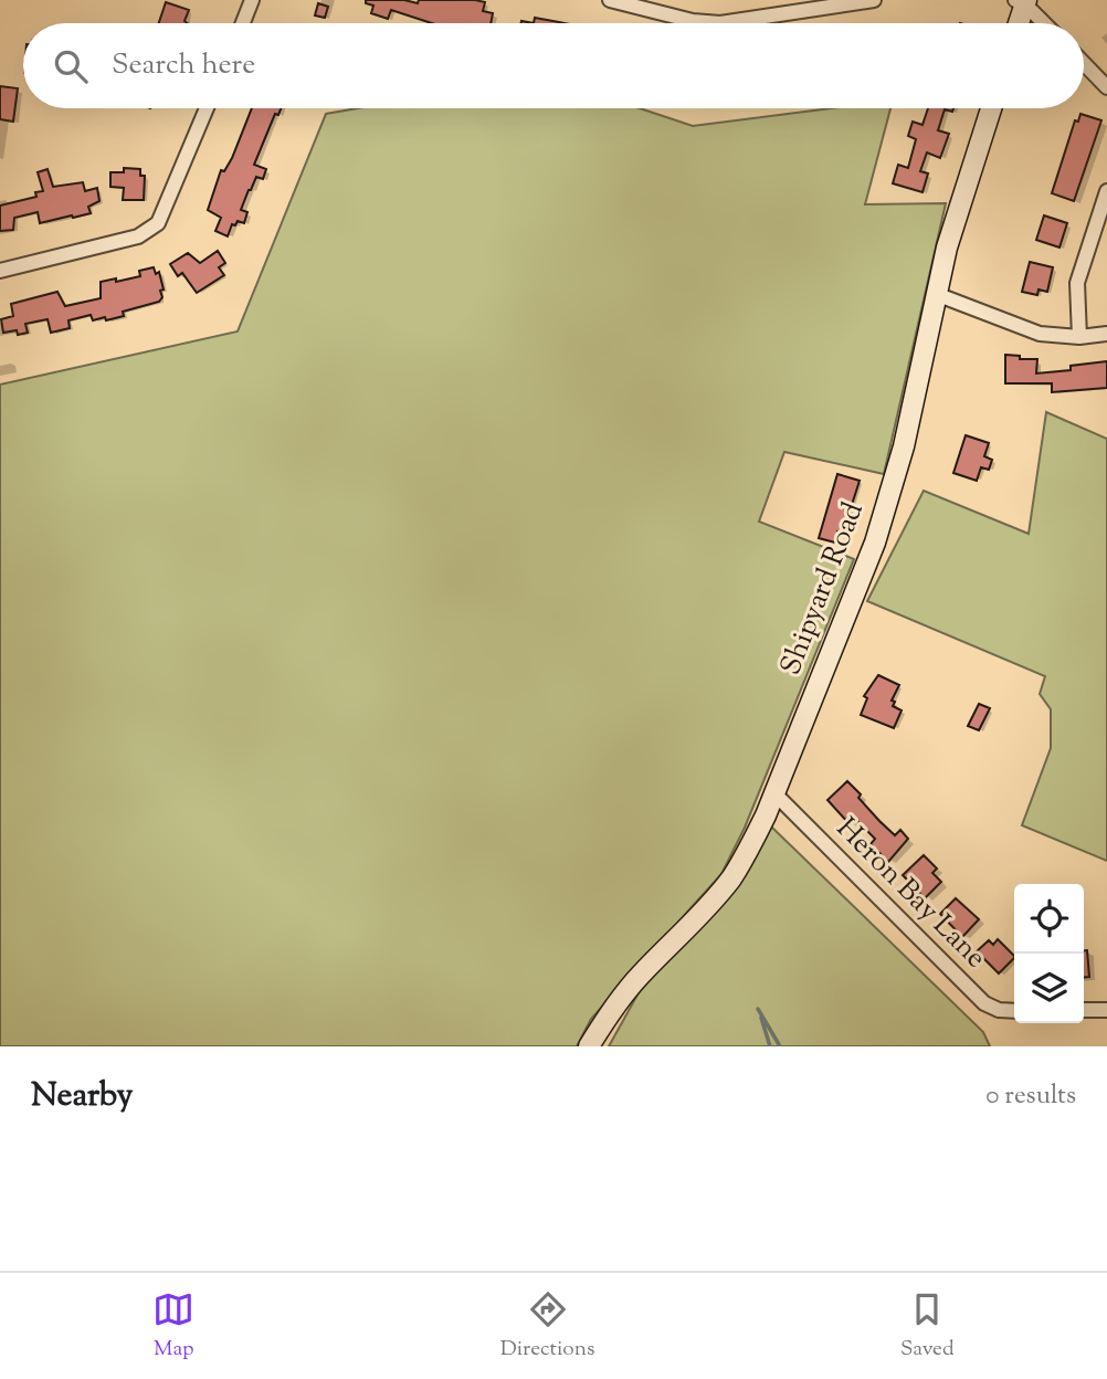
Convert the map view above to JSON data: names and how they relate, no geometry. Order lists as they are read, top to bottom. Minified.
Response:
{"streets":{"street":["Shipyard Road","Heron Bay Lane"]},"crossings":[["Shipyard Road","Heron Bay Lane"]],"page":{"search":"Search here","heading":["Nearby","0 results"],"nav":["Map","Directions","Saved"]}}
